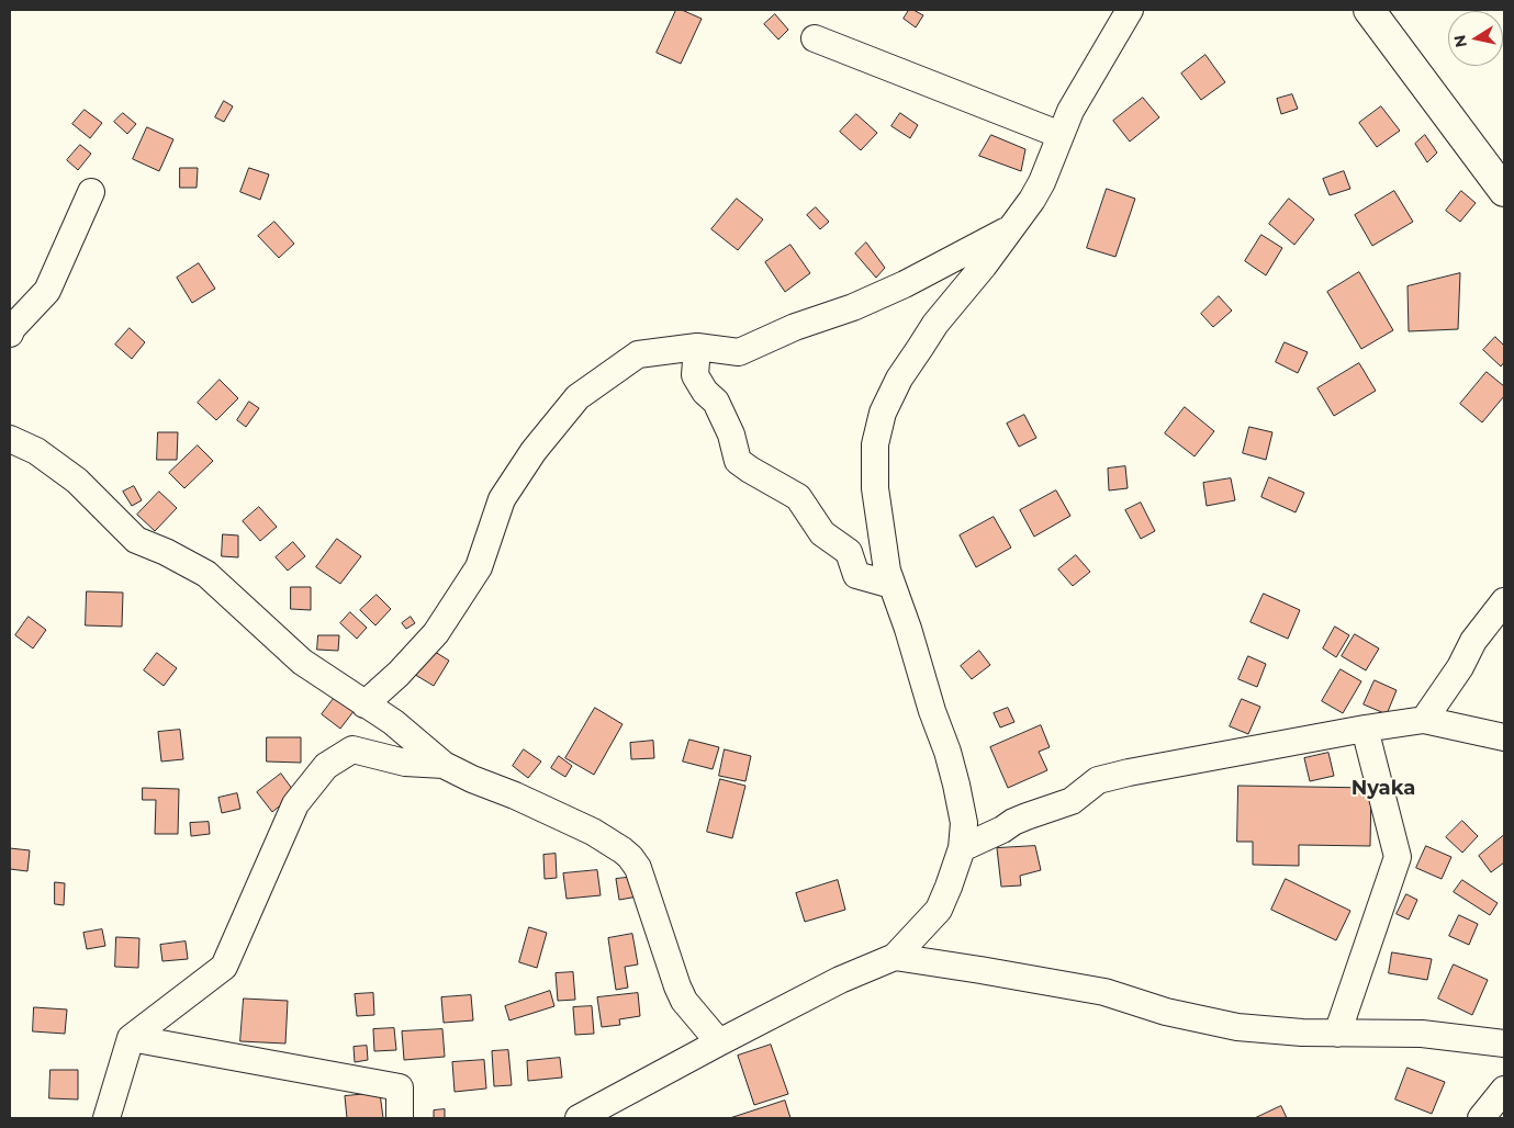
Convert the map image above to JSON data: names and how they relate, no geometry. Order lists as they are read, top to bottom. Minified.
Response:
{"districts":["Nyaka"],"north":"left"}
